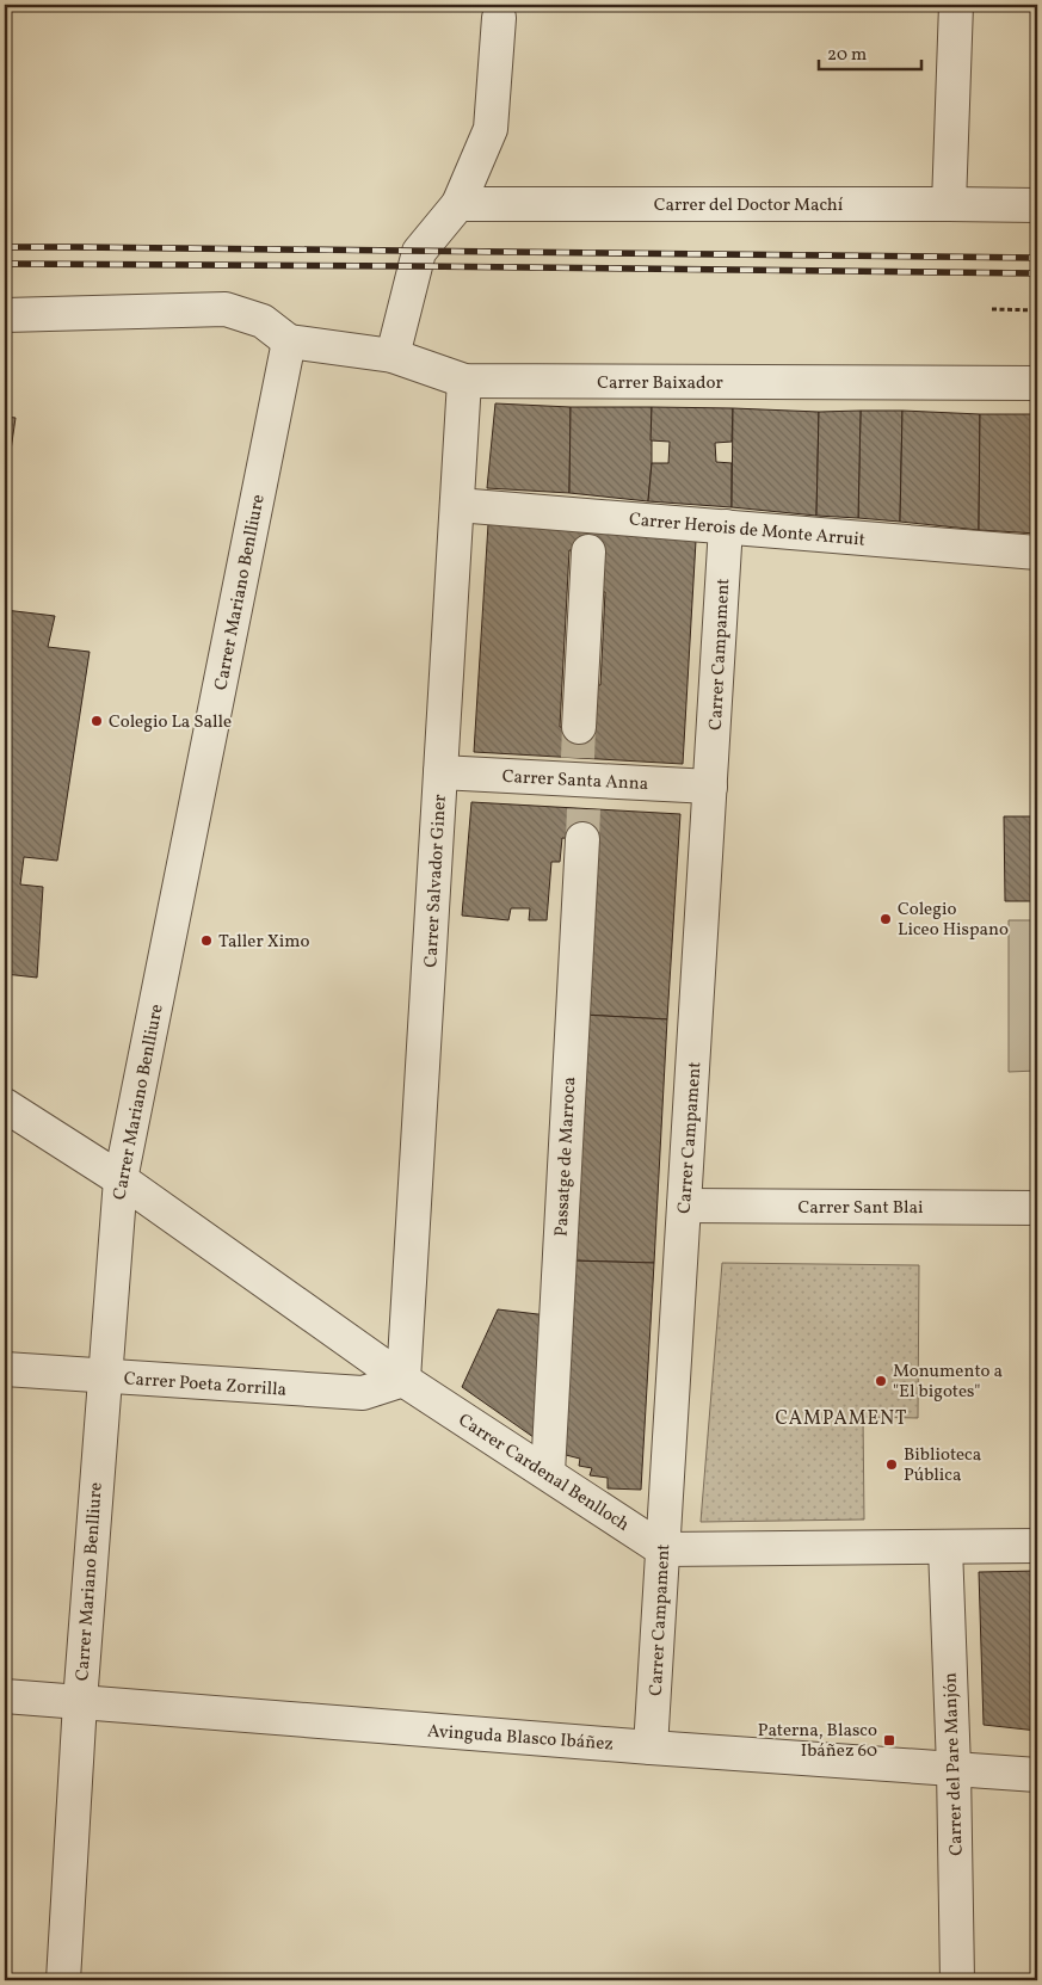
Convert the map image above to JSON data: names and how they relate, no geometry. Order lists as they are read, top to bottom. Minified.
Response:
{"streets":{"street":["Carrer del Doctor Machí","Carrer Baixador","Carrer Herois de Monte Arruit","Carrer Mariano Benlliure","Carrer Campament","Carrer Santa Anna","Carrer Salvador Giner","Passatge de Marroca","Carrer Sant Blai","Carrer Poeta Zorrilla","Carrer Cardenal Benlloch","Avinguda Blasco Ibáñez","Carrer del Pare Manjón"]},"crossings":[["Carrer Baixador","Carrer Mariano Benlliure"],["Carrer Baixador","Carrer Salvador Giner"],["Carrer Herois de Monte Arruit","Carrer Campament"],["Carrer Herois de Monte Arruit","Carrer Salvador Giner"],["Carrer Herois de Monte Arruit","Passatge de Marroca"],["Carrer Mariano Benlliure","Carrer Poeta Zorrilla"],["Carrer Mariano Benlliure","Carrer Cardenal Benlloch"],["Carrer Mariano Benlliure","Avinguda Blasco Ibáñez"],["Carrer Campament","Carrer Santa Anna"],["Carrer Campament","Carrer Sant Blai"],["Carrer Campament","Carrer Cardenal Benlloch"],["Carrer Campament","Avinguda Blasco Ibáñez"],["Carrer Santa Anna","Carrer Salvador Giner"],["Carrer Santa Anna","Passatge de Marroca"],["Carrer Salvador Giner","Carrer Poeta Zorrilla"],["Carrer Salvador Giner","Carrer Cardenal Benlloch"],["Passatge de Marroca","Carrer Cardenal Benlloch"],["Carrer Poeta Zorrilla","Carrer Cardenal Benlloch"],["Avinguda Blasco Ibáñez","Carrer del Pare Manjón"]],"districts":["CAMPAMENT"],"places":{"other":["Colegio La Salle","Colegio Liceo Hispano","Taller Ximo","Monumento a \"El bigotes\"","Biblioteca Pública"],"transit":["Paterna, Blasco Ibáñez 60"]},"scale_bar":"20 m"}
